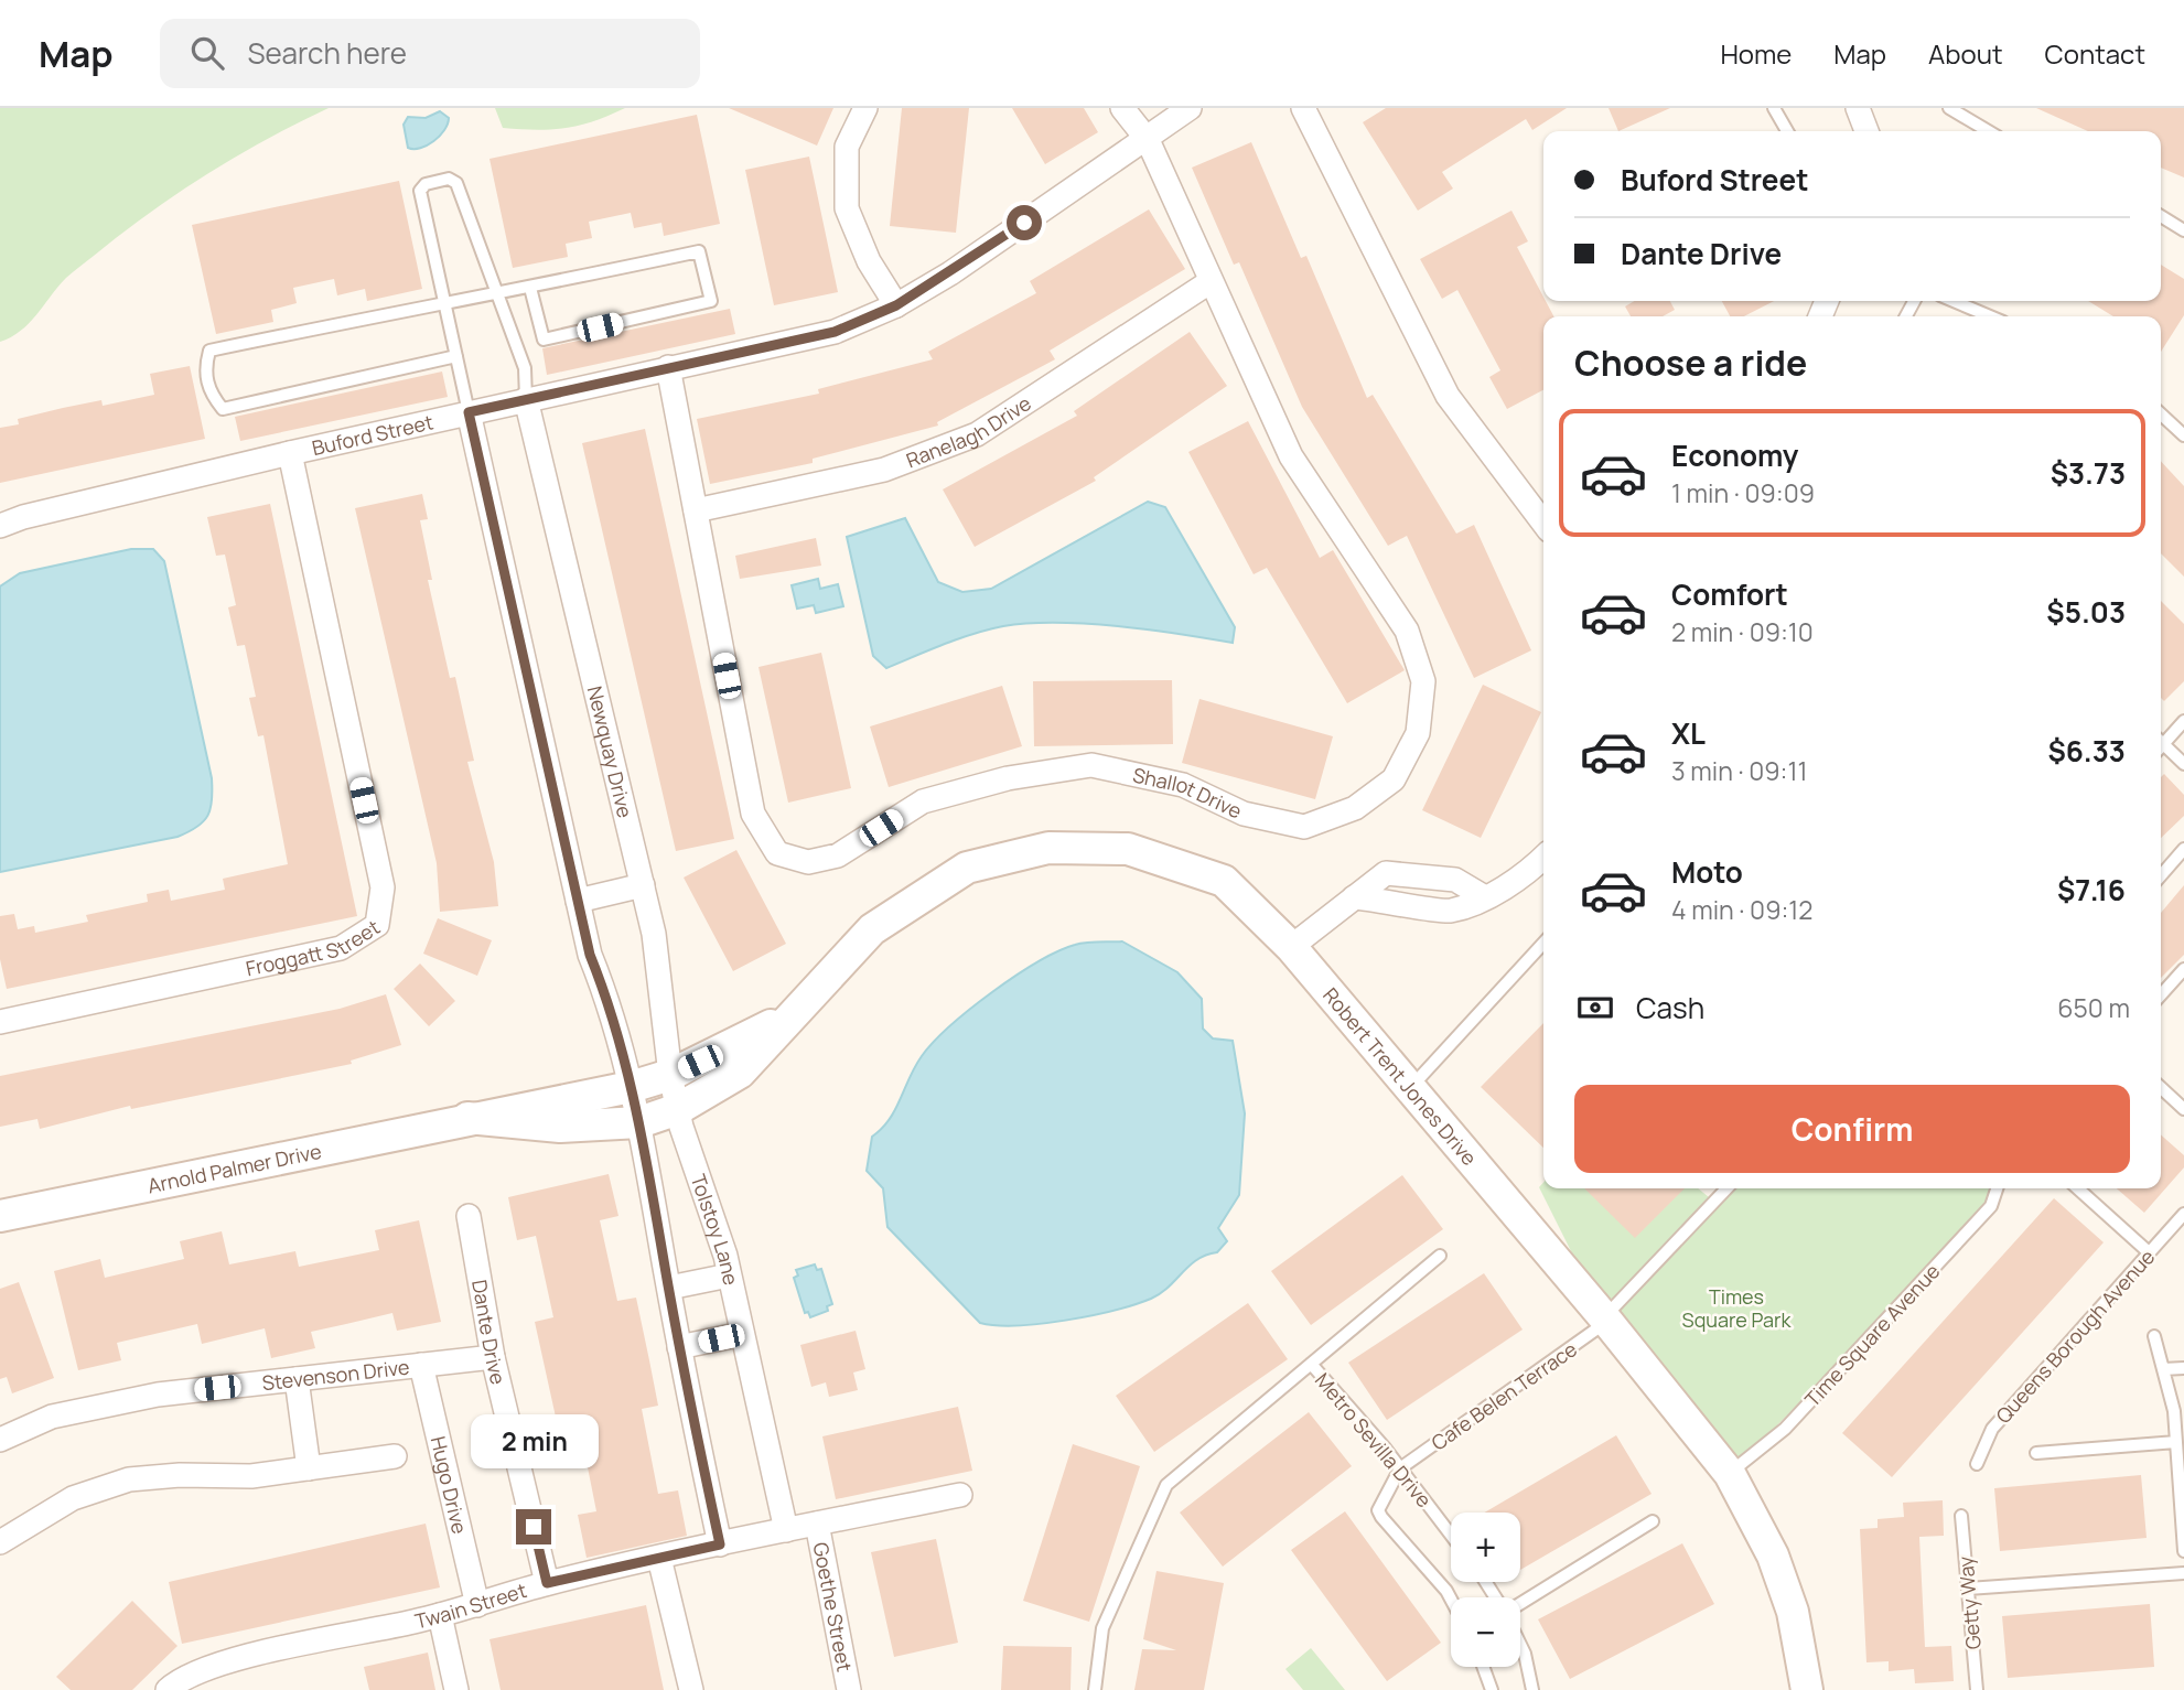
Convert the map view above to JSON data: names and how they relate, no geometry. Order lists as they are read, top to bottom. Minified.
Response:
{"streets":{"street":["Ranelagh Drive","Buford Street","Newquay Drive","Shallot Drive","Froggatt Street","Robert Trent Jones Drive","Arnold Palmer Drive","Tolstoy Lane","Dante Drive","Stevenson Drive","Hugo Drive","Twain Street","Goethe Street"],"lane":["Time Square Avenue","Queens Borough Avenue","Cafe Belen Terrace","Metro Sevilla Drive","Getty Way"]},"crossings":[["Ranelagh Drive","Shallot Drive"],["Buford Street","Newquay Drive"],["Buford Street","Shallot Drive"],["Buford Street","Froggatt Street"],["Newquay Drive","Robert Trent Jones Drive"],["Newquay Drive","Arnold Palmer Drive"],["Newquay Drive","Tolstoy Lane"],["Robert Trent Jones Drive","Arnold Palmer Drive"],["Robert Trent Jones Drive","Tolstoy Lane"],["Robert Trent Jones Drive","Time Square Avenue"],["Robert Trent Jones Drive","Cafe Belen Terrace"],["Tolstoy Lane","Twain Street"],["Dante Drive","Stevenson Drive"],["Dante Drive","Twain Street"],["Stevenson Drive","Hugo Drive"],["Cafe Belen Terrace","Metro Sevilla Drive"],["Hugo Drive","Twain Street"],["Twain Street","Goethe Street"]],"parks":["Times Square Park"],"page":{"header":"Map","search":"Search here","nav":["Home","Map","About","Contact"],"banner":["Buford Street","Dante Drive"],"heading":"Choose a ride","list":[{"name":"Economy","note":"1 min · 09:09","value":"$3.73"},{"name":"Comfort","note":"2 min · 09:10","value":"$5.03"},{"name":"XL","note":"3 min · 09:11","value":"$6.33"},{"name":"Moto","note":"4 min · 09:12","value":"$7.16"}],"pay":["Cash","650 m"],"buttons":"Confirm","bubble":"2 min","map_buttons":["+","−"]}}
